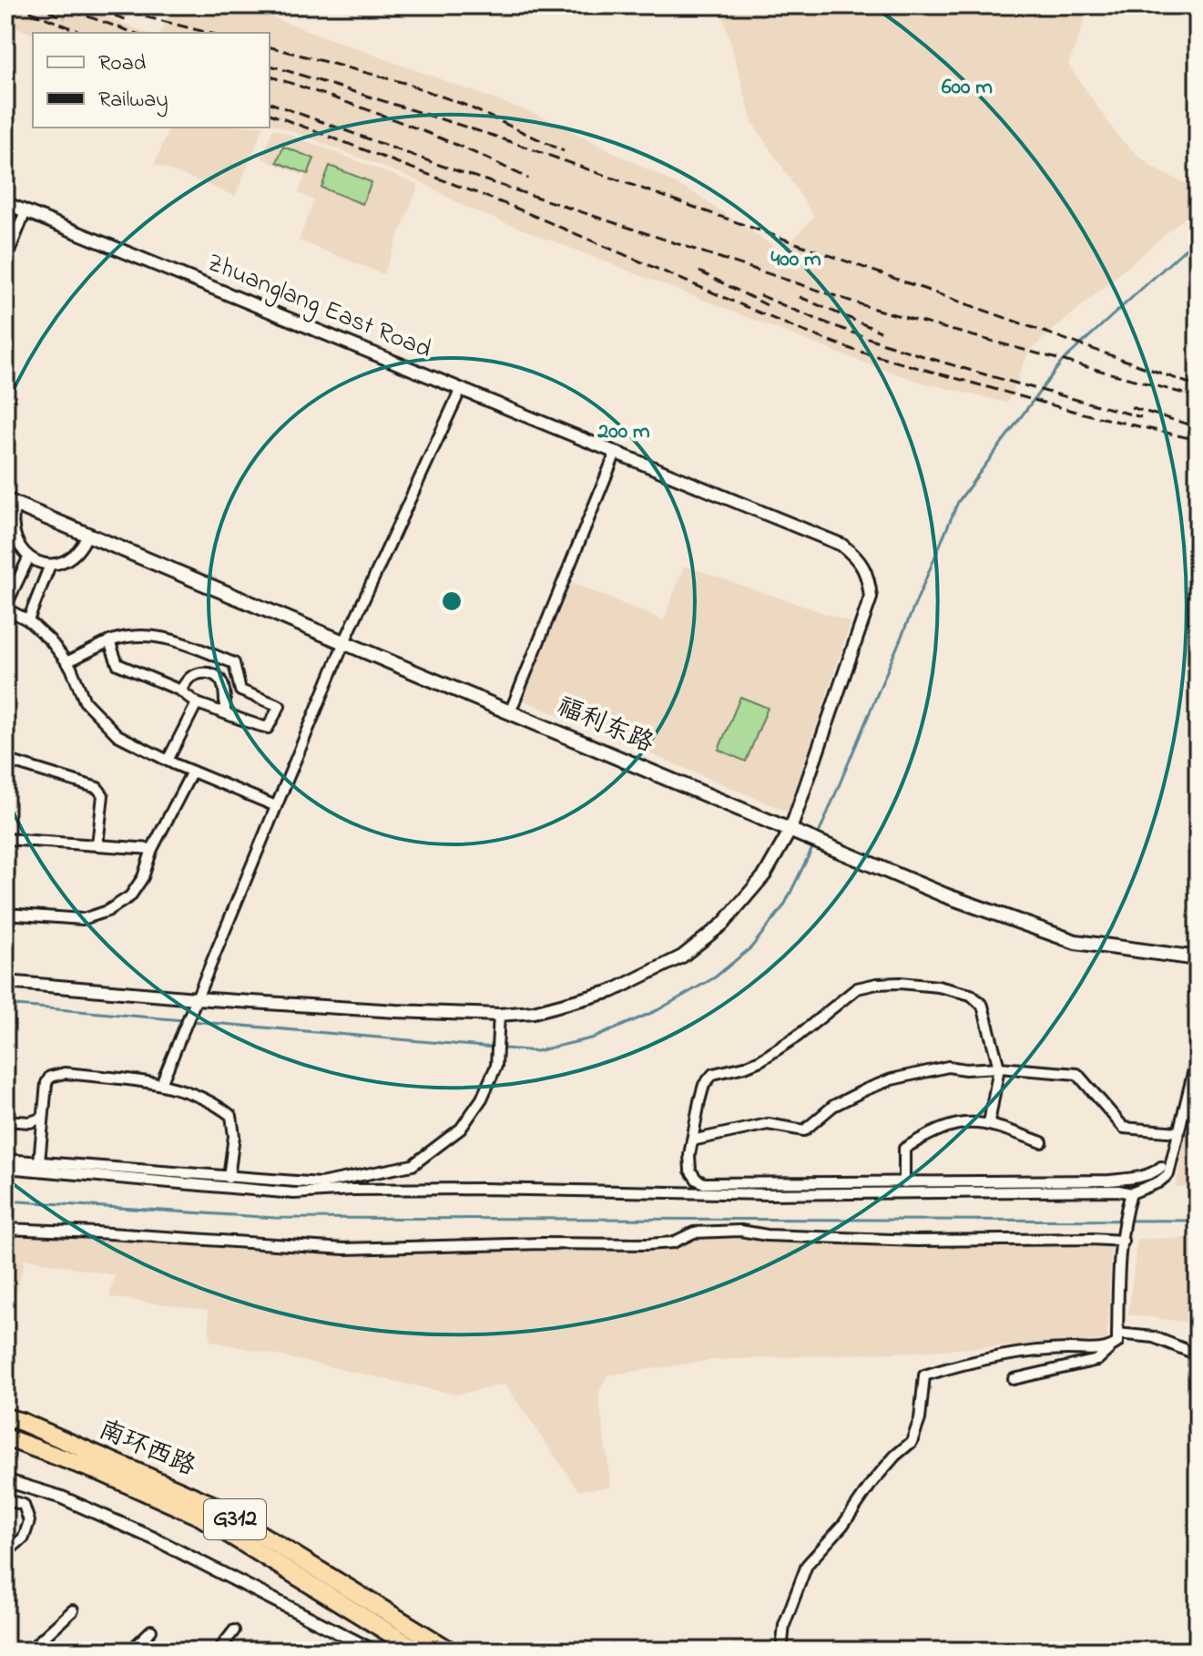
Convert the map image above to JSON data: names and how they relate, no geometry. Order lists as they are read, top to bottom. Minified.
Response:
{"streets":{"highway":["南环西路","G312"],"main road":["福利东路"],"street":["Zhuanglang East Road"]},"crossings":[["Zhuanglang East Road","福利东路"]],"legend":["Road","Railway"],"rings":["600 m","400 m","200 m"]}
